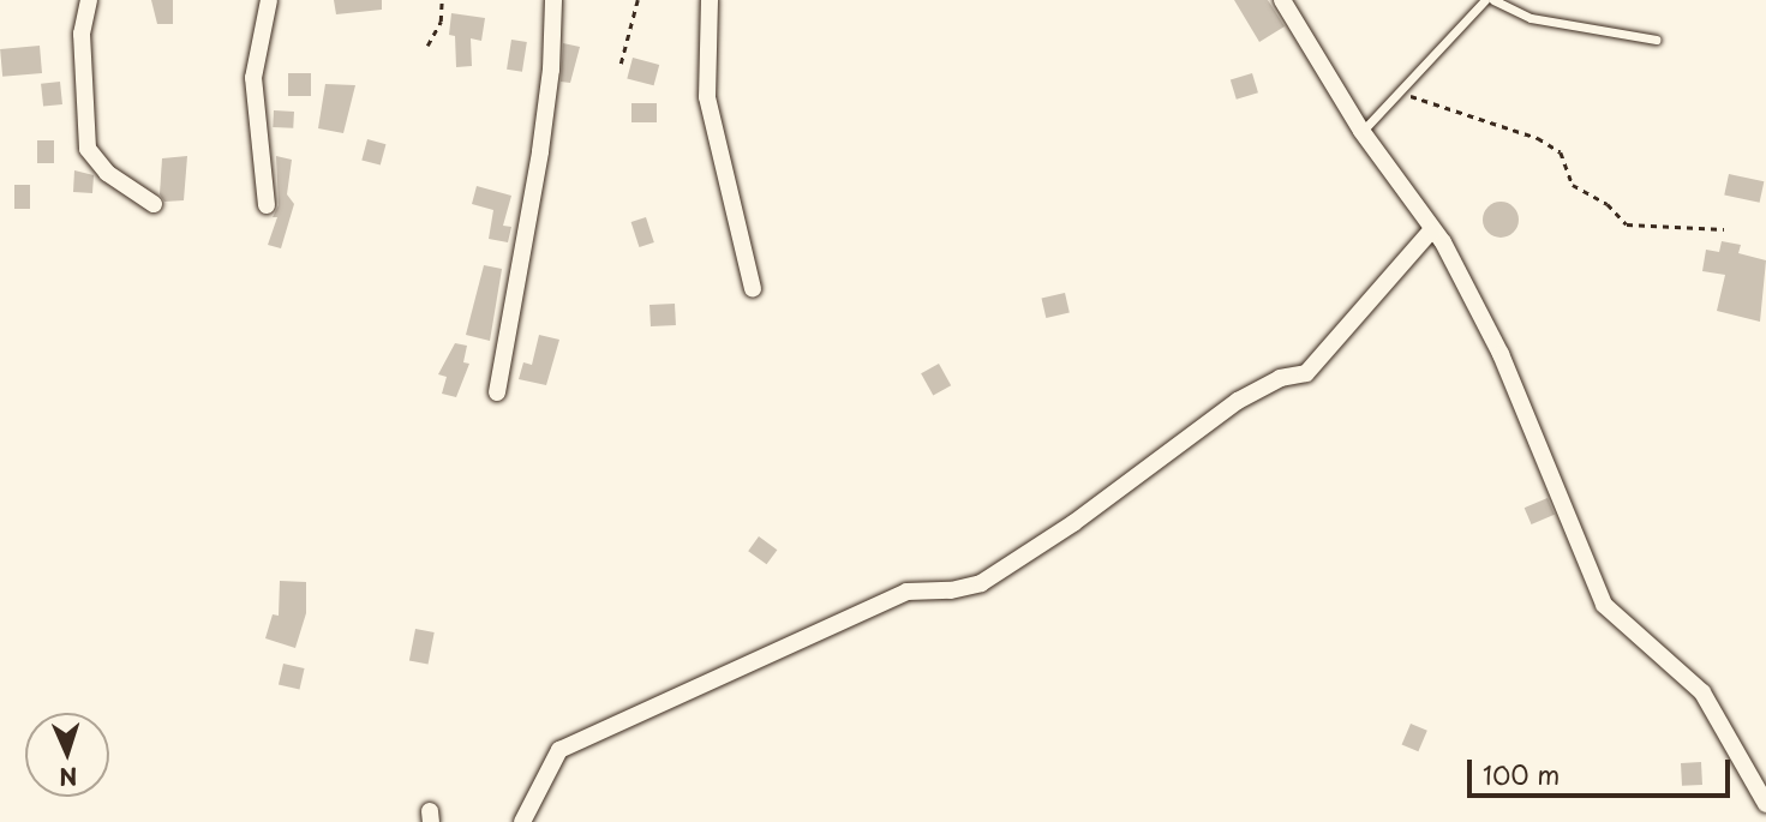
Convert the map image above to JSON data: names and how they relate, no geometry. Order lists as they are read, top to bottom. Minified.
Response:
{"scale_bar":"100 m","north":"bottom"}
